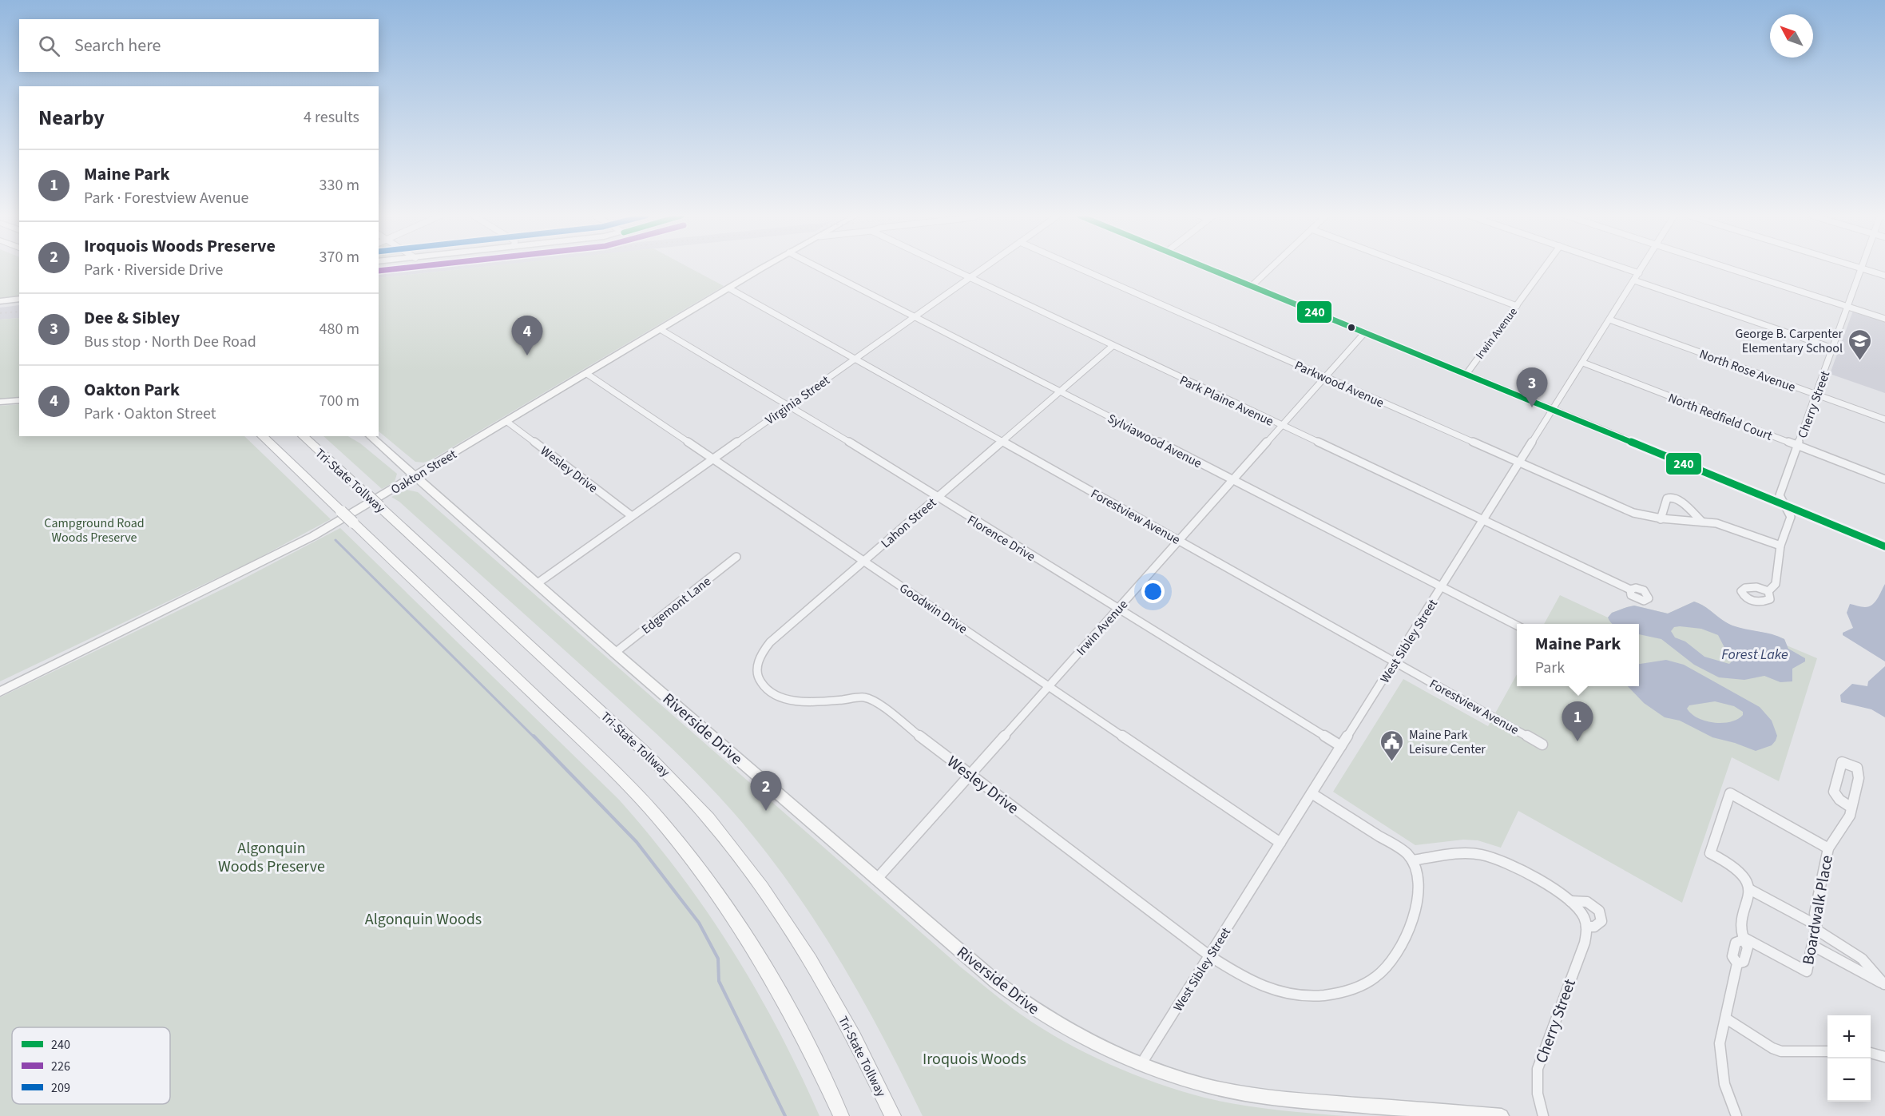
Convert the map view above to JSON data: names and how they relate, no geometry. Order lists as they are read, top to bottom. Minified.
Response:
{"streets":{"highway":["Tri-State Tollway"],"main road":["Oakton Street","Riverside Drive"],"street":["Irwin Avenue","North Rose Avenue","Parkwood Avenue","Virginia Street","Park Plaine Avenue","Cherry Street","North Redfield Court","Sylviawood Avenue","Wesley Drive","Forestview Avenue","Lahon Street","Florence Drive","Edgemont Lane","Goodwin Drive","West Sibley Street","Boardwalk Place"]},"crossings":[["Irwin Avenue","Parkwood Avenue"],["Irwin Avenue","Park Plaine Avenue"],["Irwin Avenue","Sylviawood Avenue"],["Irwin Avenue","Wesley Drive"],["Irwin Avenue","Forestview Avenue"],["Irwin Avenue","Florence Drive"],["Irwin Avenue","Goodwin Drive"],["Irwin Avenue","Riverside Drive"],["North Rose Avenue","Cherry Street"],["North Rose Avenue","West Sibley Street"],["Parkwood Avenue","Cherry Street"],["Parkwood Avenue","West Sibley Street"],["Virginia Street","Park Plaine Avenue"],["Virginia Street","Sylviawood Avenue"],["Virginia Street","Wesley Drive"],["Virginia Street","Forestview Avenue"],["Virginia Street","Florence Drive"],["Virginia Street","Goodwin Drive"],["Virginia Street","Riverside Drive"],["Park Plaine Avenue","Lahon Street"],["Park Plaine Avenue","West Sibley Street"],["Cherry Street","North Redfield Court"],["North Redfield Court","West Sibley Street"],["Sylviawood Avenue","Lahon Street"],["Sylviawood Avenue","West Sibley Street"],["Wesley Drive","Oakton Street"],["Wesley Drive","Lahon Street"],["Wesley Drive","West Sibley Street"],["Oakton Street","Forestview Avenue"],["Oakton Street","Florence Drive"],["Oakton Street","Goodwin Drive"],["Oakton Street","Riverside Drive"],["Forestview Avenue","Lahon Street"],["Forestview Avenue","West Sibley Street"],["Lahon Street","Florence Drive"],["Lahon Street","Goodwin Drive"],["Florence Drive","West Sibley Street"],["Edgemont Lane","Riverside Drive"],["Goodwin Drive","West Sibley Street"],["West Sibley Street","Riverside Drive"]],"water":["Forest Lake"],"parks":["Campground Road Woods Preserve","Algonquin Woods Preserve","Algonquin Woods","Iroquois Woods"],"places":{"school or university":["George B. Carpenter Elementary School"],"public building":["Maine Park Leisure Center"]},"lines":["transit line 240","transit line 226"],"legend":["240","226","209"],"north":"top left","page":{"search":"Search here","heading":["Nearby","4 results"],"list":[{"mark":"1","name":"Maine Park","note":"Park · Forestview Avenue","value":"330 m"},{"mark":"2","name":"Iroquois Woods Preserve","note":"Park · Riverside Drive","value":"370 m"},{"mark":"3","name":"Dee & Sibley","note":"Bus stop · North Dee Road","value":"480 m"},{"mark":"4","name":"Oakton Park","note":"Park · Oakton Street","value":"700 m"}],"pins":["4","3","1","2"],"popup":["Maine Park","Park"],"map_buttons":["+","−"]}}
